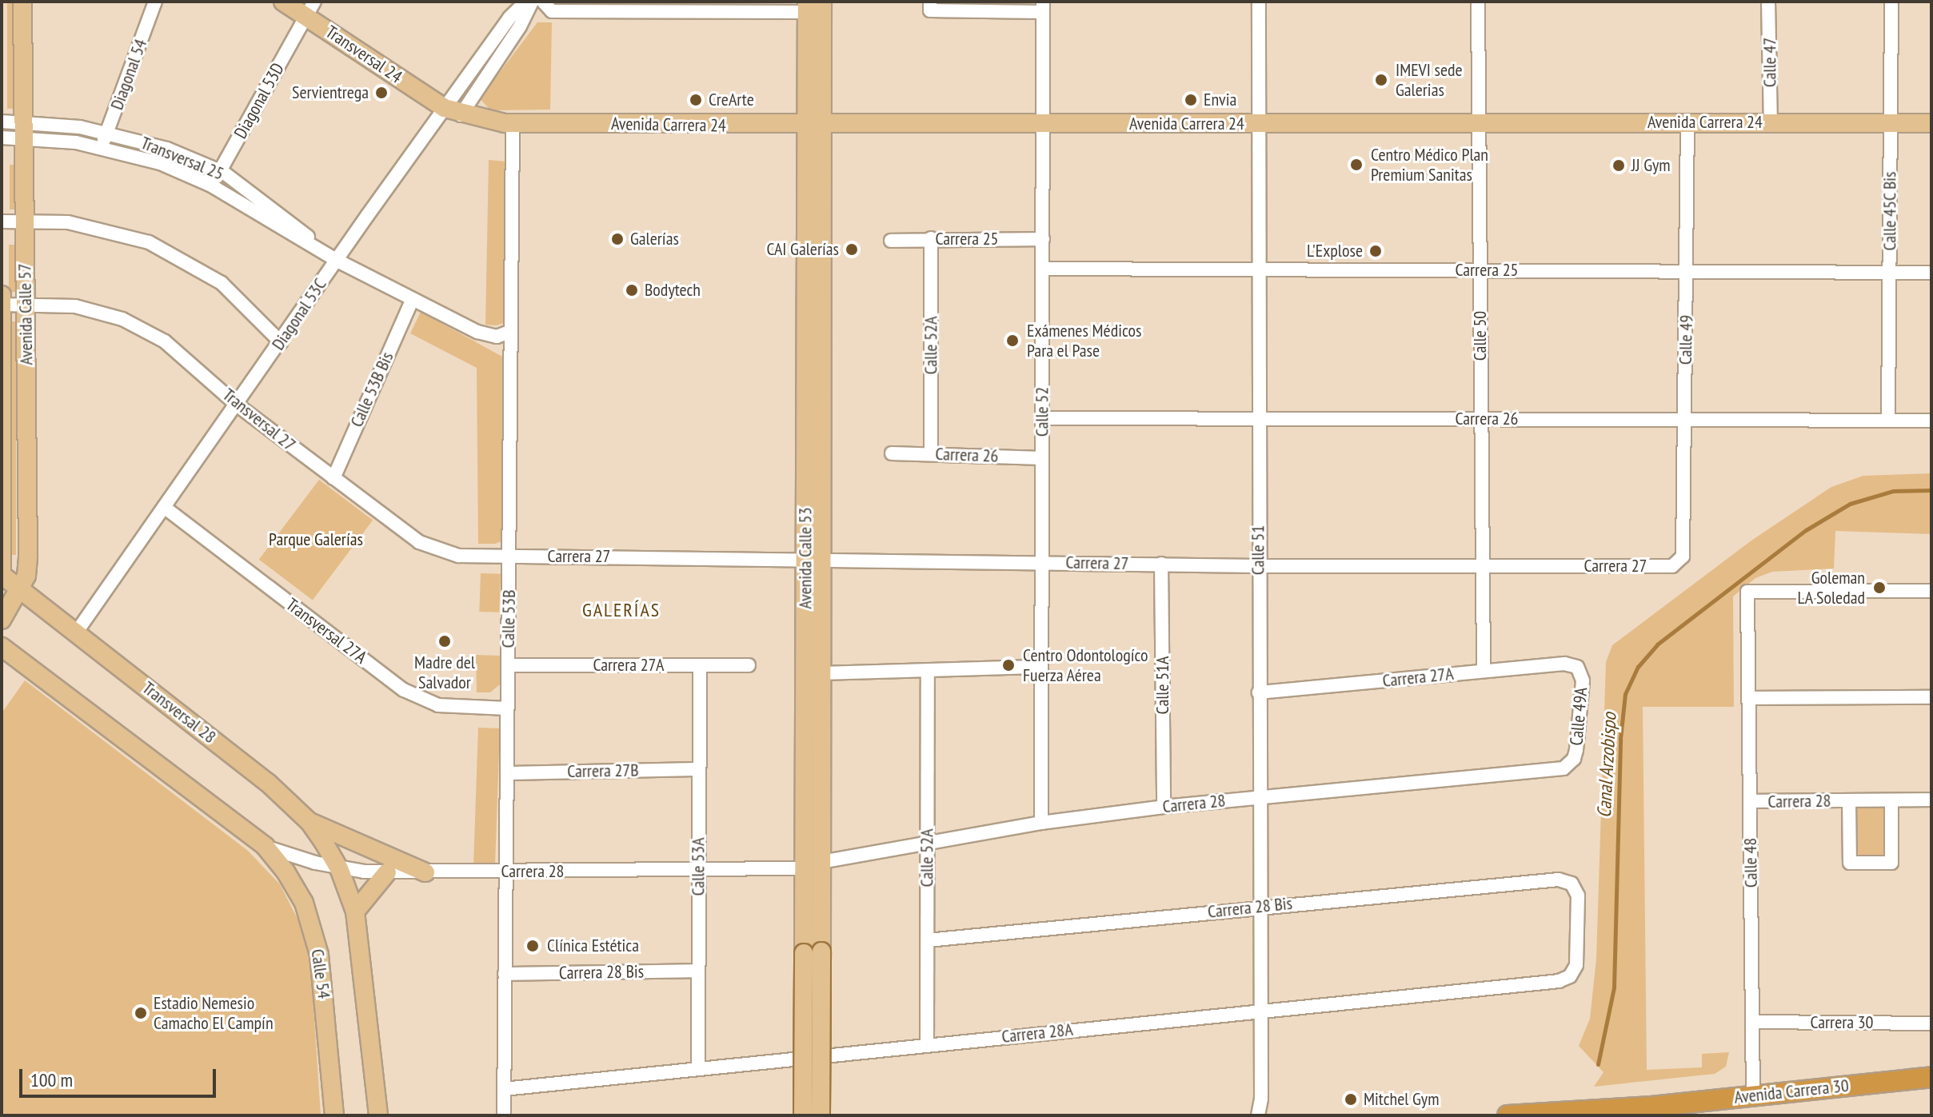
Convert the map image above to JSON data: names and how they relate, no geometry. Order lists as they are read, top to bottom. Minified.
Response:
{"streets":{"highway":["Avenida Carrera 30"],"main road":["Transversal 24","Avenida Carrera 24","Avenida Calle 57","Avenida Calle 53","Transversal 28","Calle 54"],"street":["Calle 47","Diagonal 54","Diagonal 53D","Transversal 25","Calle 45C Bis","Carrera 25","Diagonal 53C","Calle 50","Calle 49","Calle 52A","Calle 53B Bis","Calle 52","Carrera 26","Transversal 27","Calle 51","Carrera 27","Calle 53B","Transversal 27A","Carrera 27A","Calle 51A","Calle 49A","Carrera 27B","Carrera 28","Calle 48","Calle 53A","Carrera 28 Bis","Carrera 30","Carrera 28A"]},"crossings":[["Transversal 24","Diagonal 53D"],["Transversal 24","Avenida Carrera 24"],["Transversal 24","Diagonal 53C"],["Calle 47","Avenida Carrera 24"],["Diagonal 54","Transversal 25"],["Diagonal 53D","Transversal 25"],["Avenida Carrera 24","Calle 45C Bis"],["Avenida Carrera 24","Diagonal 53C"],["Avenida Carrera 24","Calle 50"],["Avenida Carrera 24","Calle 49"],["Avenida Carrera 24","Calle 52"],["Avenida Carrera 24","Calle 51"],["Avenida Carrera 24","Avenida Calle 53"],["Avenida Carrera 24","Calle 53B"],["Transversal 25","Avenida Calle 57"],["Transversal 25","Diagonal 53C"],["Transversal 25","Calle 53B Bis"],["Transversal 25","Calle 53B"],["Calle 45C Bis","Carrera 25"],["Calle 45C Bis","Carrera 26"],["Carrera 25","Calle 50"],["Carrera 25","Calle 49"],["Carrera 25","Calle 52A"],["Carrera 25","Calle 52"],["Carrera 25","Calle 51"],["Avenida Calle 57","Transversal 27"],["Avenida Calle 57","Transversal 28"],["Diagonal 53C","Transversal 27"],["Diagonal 53C","Transversal 27A"],["Diagonal 53C","Transversal 28"],["Calle 50","Carrera 26"],["Calle 50","Carrera 27"],["Calle 50","Carrera 27A"],["Calle 49","Carrera 26"],["Calle 49","Carrera 27"],["Calle 52A","Carrera 26"],["Calle 52A","Carrera 28"],["Calle 52A","Carrera 28 Bis"],["Calle 52A","Carrera 28A"],["Calle 53B Bis","Transversal 27"],["Calle 52","Carrera 26"],["Calle 52","Carrera 27"],["Calle 52","Carrera 28"],["Carrera 26","Calle 51"],["Transversal 27","Carrera 27"],["Transversal 27","Calle 53B"],["Calle 51","Carrera 27"],["Calle 51","Carrera 27A"],["Calle 51","Carrera 28"],["Calle 51","Carrera 28 Bis"],["Calle 51","Carrera 28A"],["Carrera 27","Avenida Calle 53"],["Carrera 27","Calle 53B"],["Carrera 27","Calle 51A"],["Avenida Calle 53","Carrera 28"],["Calle 53B","Transversal 27A"],["Calle 53B","Carrera 27A"],["Calle 53B","Carrera 27B"],["Calle 53B","Carrera 28"],["Calle 53B","Carrera 28 Bis"],["Calle 53B","Carrera 28A"],["Carrera 27A","Calle 49A"],["Carrera 27A","Calle 53A"],["Calle 51A","Carrera 28"],["Transversal 28","Carrera 28"],["Calle 49A","Carrera 28"],["Carrera 27B","Calle 53A"],["Carrera 28","Calle 48"],["Carrera 28","Calle 53A"],["Carrera 28","Calle 54"],["Calle 48","Carrera 30"],["Calle 48","Avenida Carrera 30"],["Calle 53A","Carrera 28 Bis"],["Calle 53A","Carrera 28A"],["Carrera 28 Bis","Carrera 28A"]],"districts":["GALERÍAS"],"water":["Canal Arzobispo"],"parks":["Parque Galerías"],"places":["IMEVI sede Galerias","Servientrega","CreArte","Envia","Centro Médico Plan Premium Sanitas","JJ Gym","Galerías","CAI Galerías","L'Explose","Bodytech","Exámenes Médicos Para el Pase","Goleman LA Soledad","Madre del Salvador","Centro Odontologíco Fuerza Aérea","Clínica Estética","Estadio Nemesio Camacho El Campín","Mitchel Gym"],"scale_bar":"100 m"}
